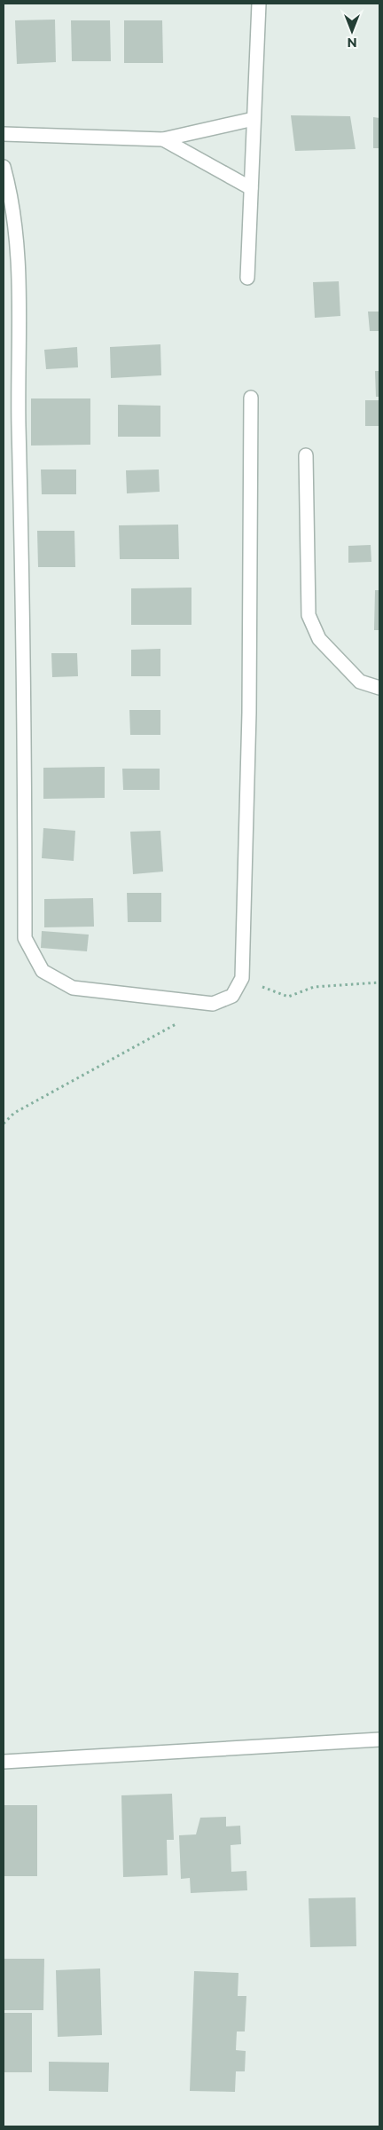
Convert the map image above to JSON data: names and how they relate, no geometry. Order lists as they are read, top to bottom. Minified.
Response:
{"north":"bottom"}
